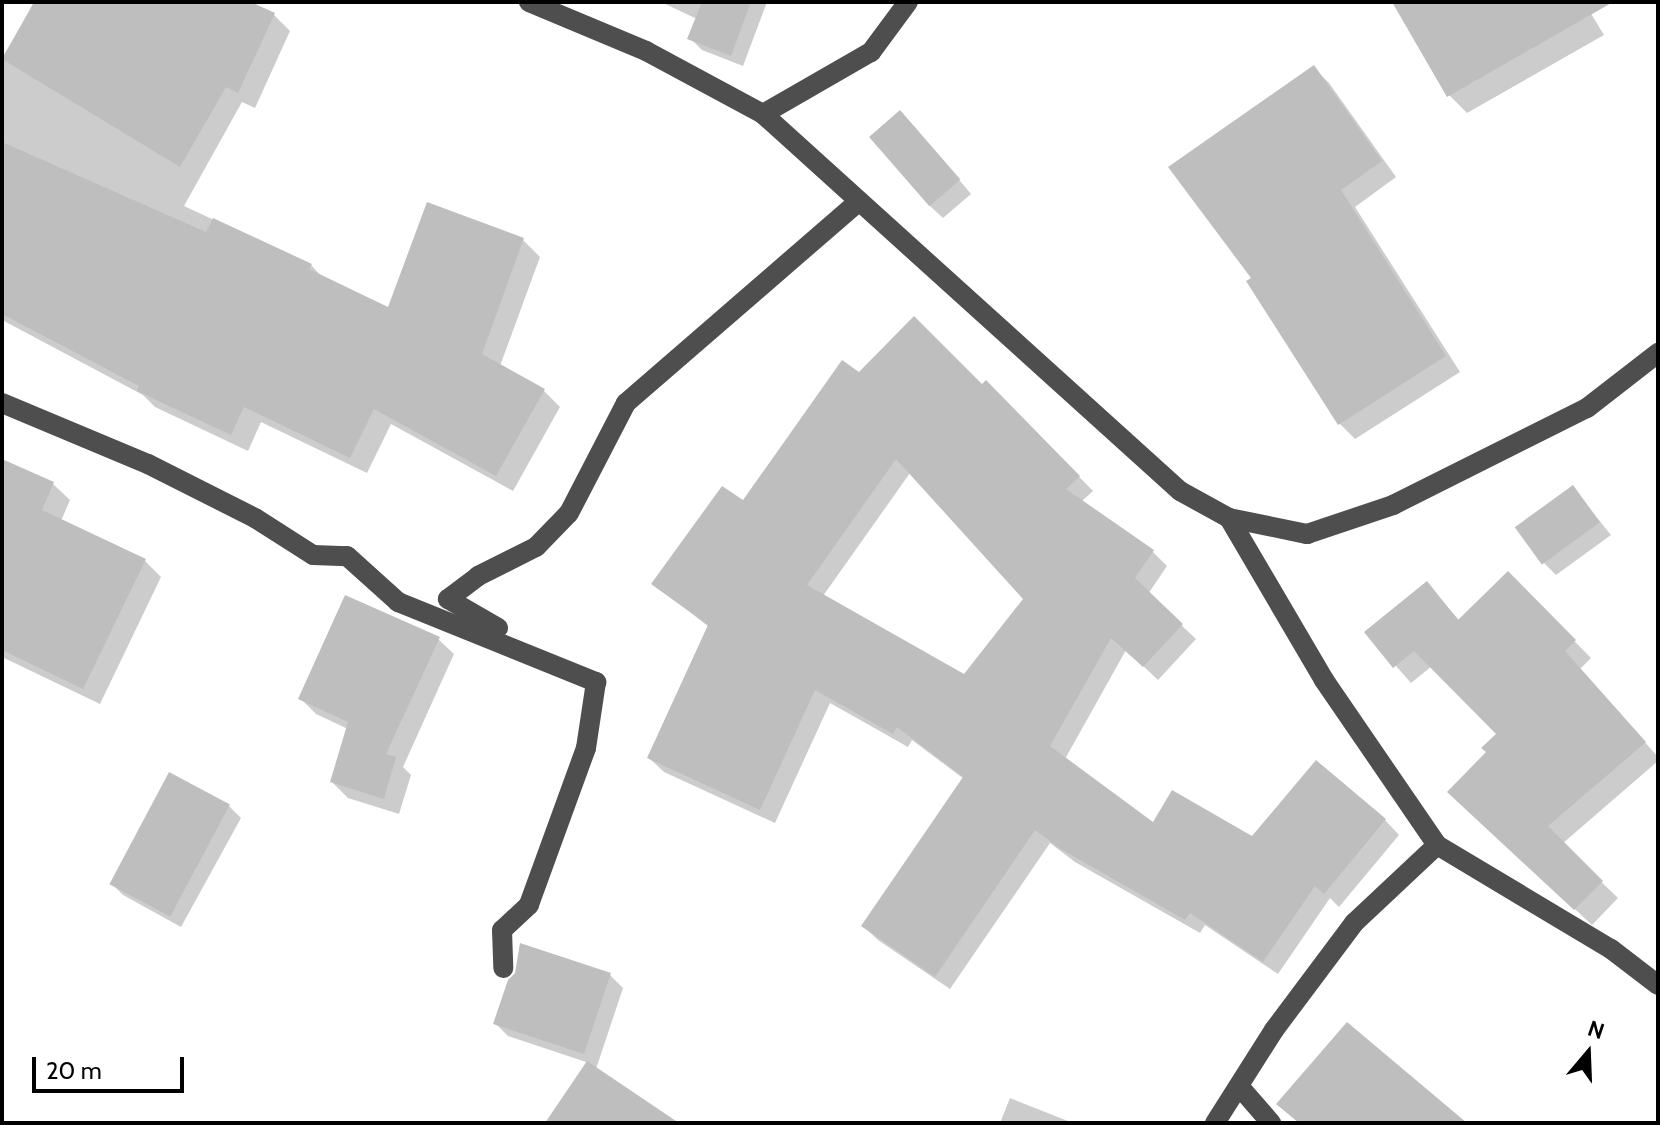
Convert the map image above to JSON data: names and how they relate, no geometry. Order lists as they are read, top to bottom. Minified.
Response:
{"scale_bar":"20 m","north":"top"}
